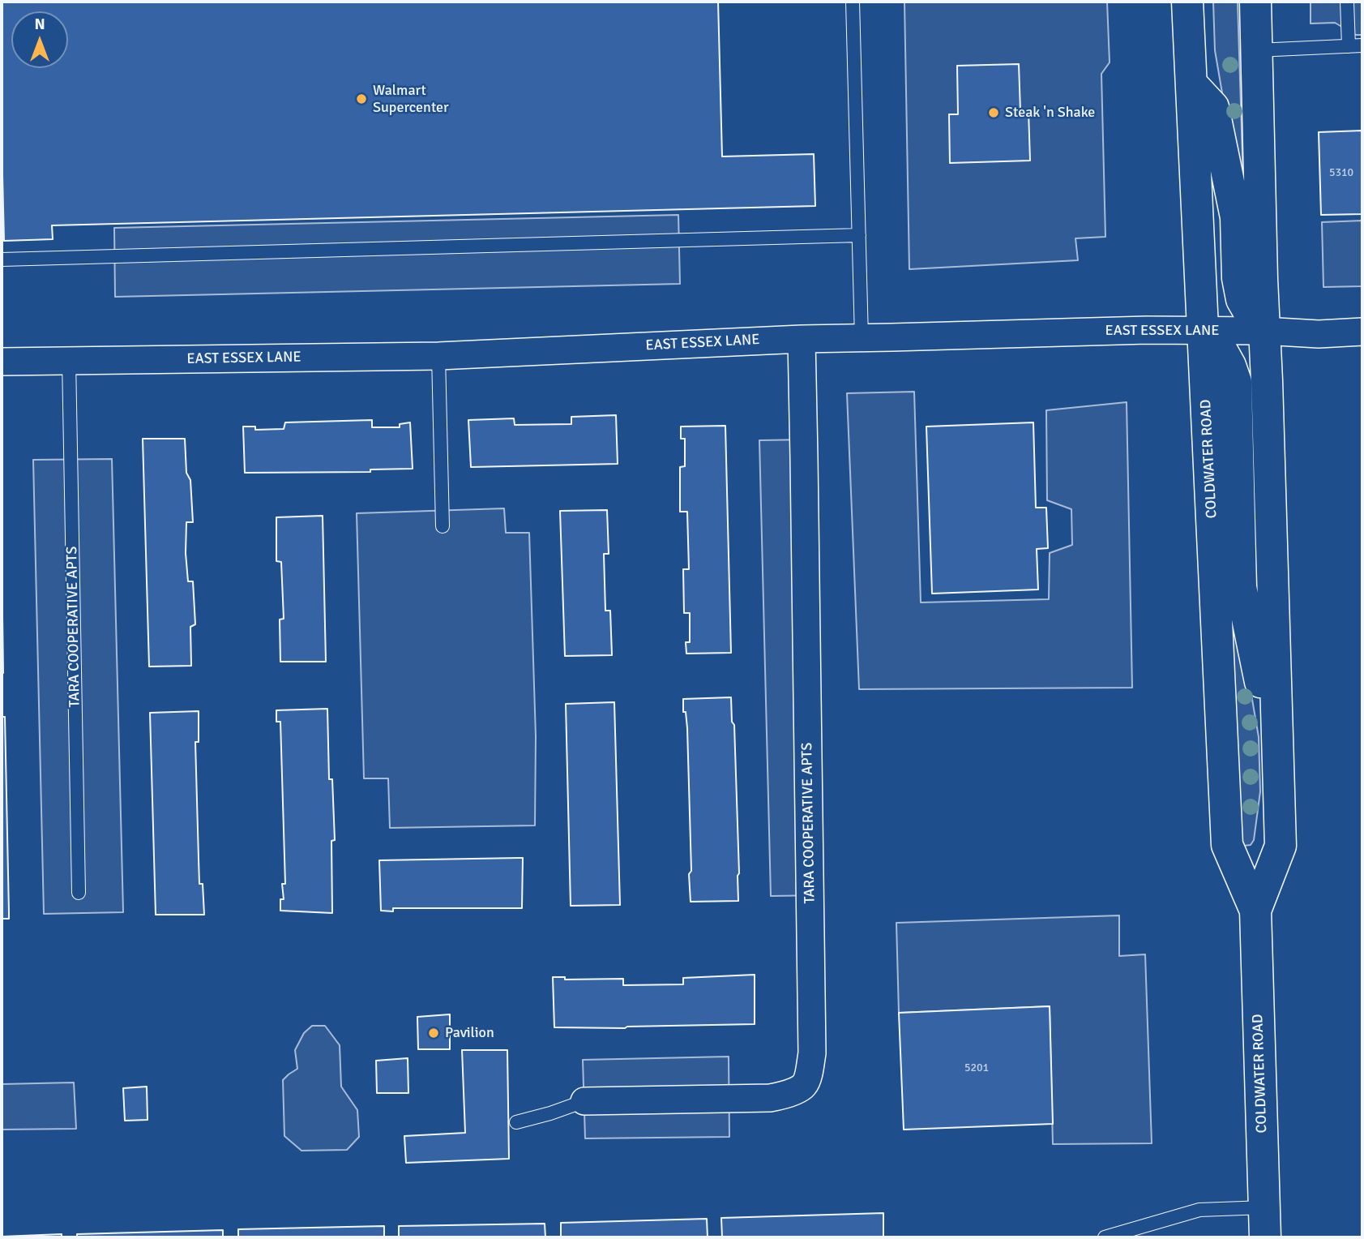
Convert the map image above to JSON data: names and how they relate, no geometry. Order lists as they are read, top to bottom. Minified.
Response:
{"streets":{"main road":["COLDWATER ROAD"],"street":["EAST ESSEX LANE","TARA COOPERATIVE APTS"]},"crossings":[["EAST ESSEX LANE","COLDWATER ROAD"],["EAST ESSEX LANE","TARA COOPERATIVE APTS"]],"places":["Walmart Supercenter","Steak 'n Shake","Pavilion"],"house_numbers":["5310","5201"],"north":"top"}
